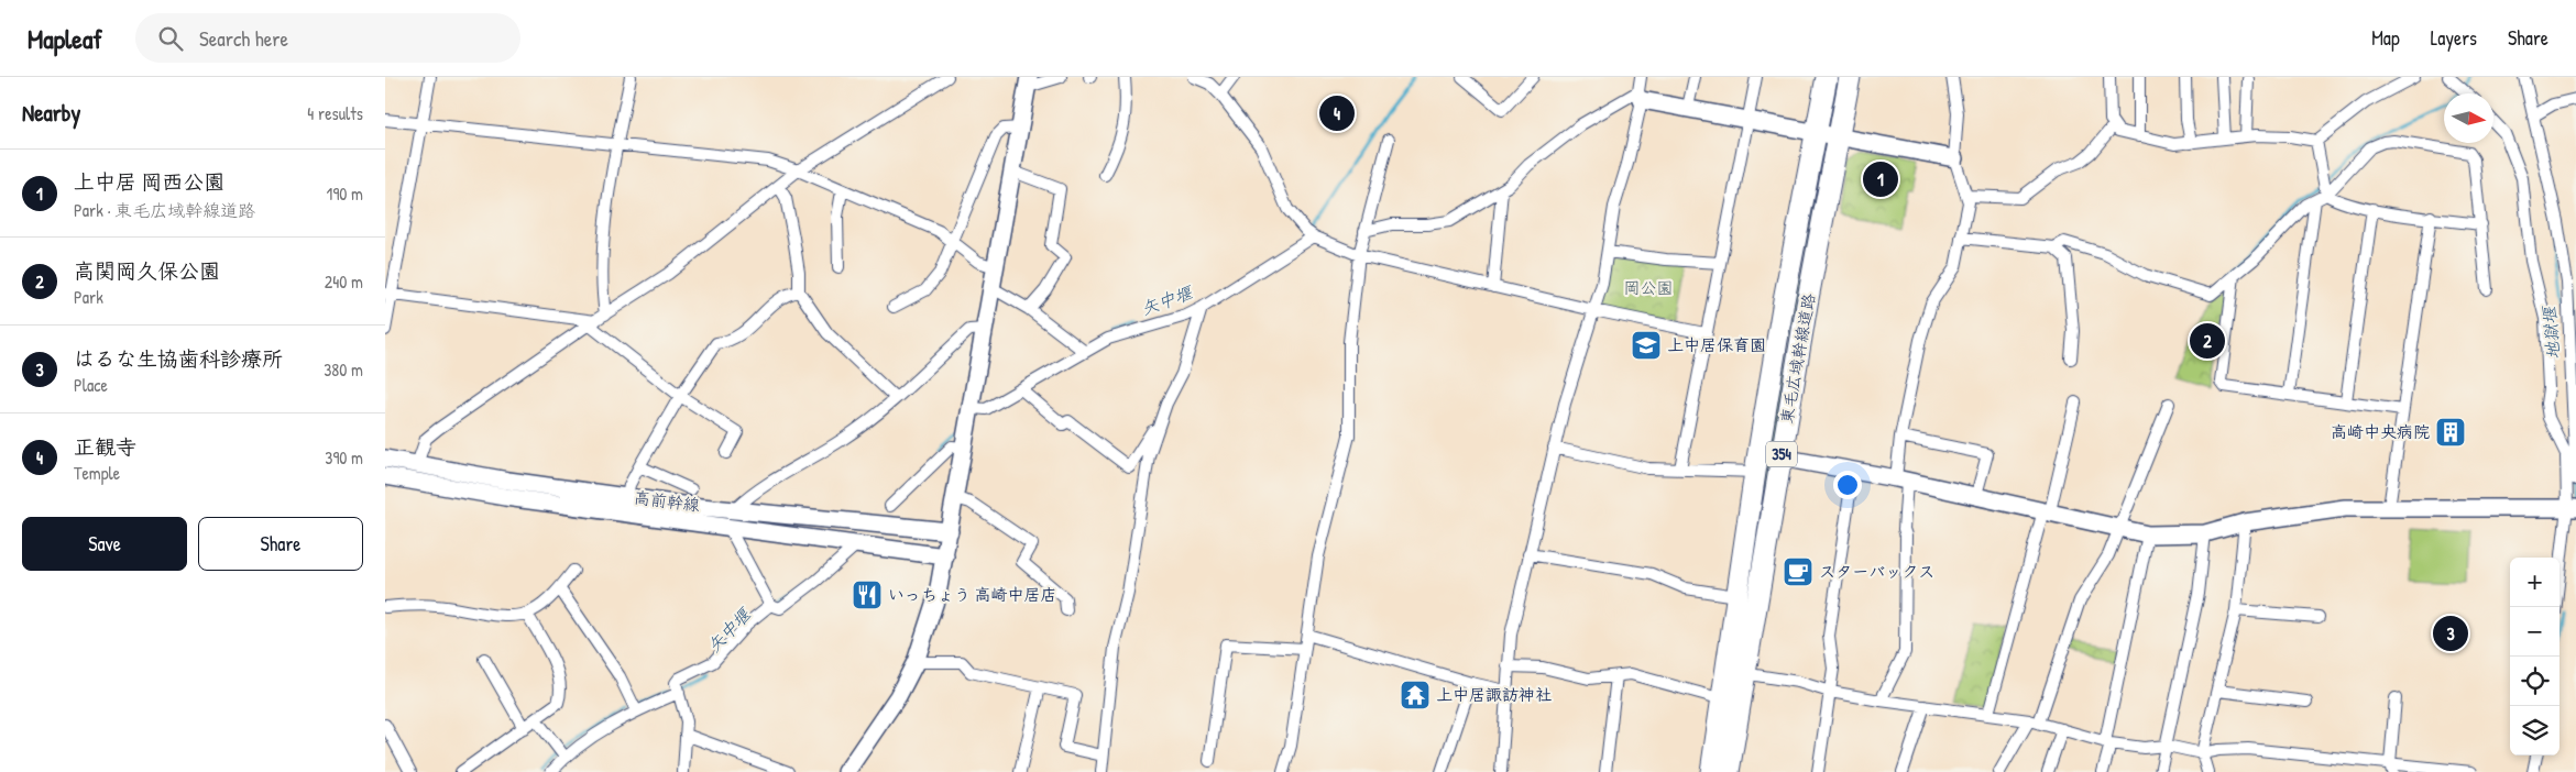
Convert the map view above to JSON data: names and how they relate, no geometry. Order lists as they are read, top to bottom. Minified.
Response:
{"streets":{"highway":["東毛広域幹線道路","354"],"street":["高前幹線"]},"water":["矢中堰","地獄堰"],"parks":["岡公園"],"places":{"school or university":["上中居保育園"],"building":["高崎中央病院"],"cafe":["スターバックス"],"restaurant":["いっちょう 高崎中居店"],"temple":["上中居諏訪神社"]},"north":"right","page":{"header":"Mapleaf","search":"Search here","nav":["Map","Layers","Share"],"heading":["Nearby","4 results"],"pins":["4","1","2","3"],"list":[{"mark":"1","name":"上中居 岡西公園","note":"Park · 東毛広域幹線道路","value":"190 m"},{"mark":"2","name":"高関岡久保公園","note":"Park","value":"240 m"},{"mark":"3","name":"はるな生協歯科診療所","note":"Place","value":"380 m"},{"mark":"4","name":"正観寺","note":"Temple","value":"390 m"}],"buttons":["Save","Share"],"map_buttons":["+","−"]}}
